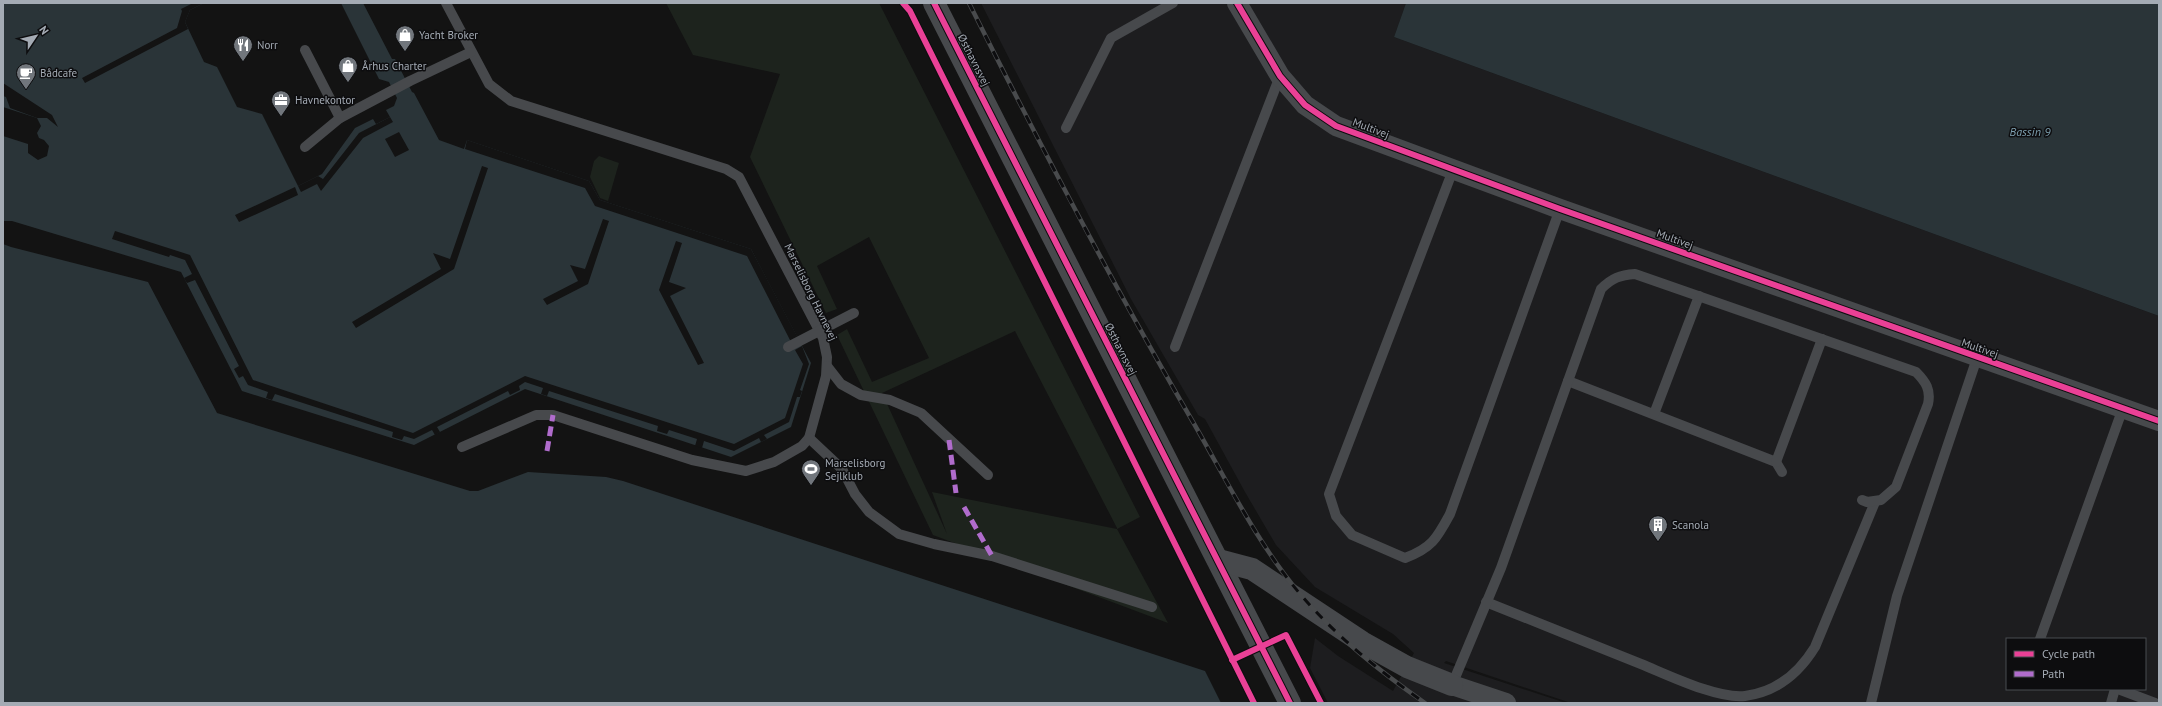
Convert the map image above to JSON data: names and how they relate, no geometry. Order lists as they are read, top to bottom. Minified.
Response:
{"streets":{"street":["Østhavnsvej","Multivej"],"lane":["Marselisborg Havnevej"]},"water":["Bassin 9"],"places":{"shop":["Yacht Broker","Århus Charter"],"restaurant":["Norr"],"cafe":["Bådcafe"],"office":["Havnekontor"],"sports":["Marselisborg Sejlklub"],"building":["Scanola"]},"legend":["Cycle path","Path"],"north":"top right"}
